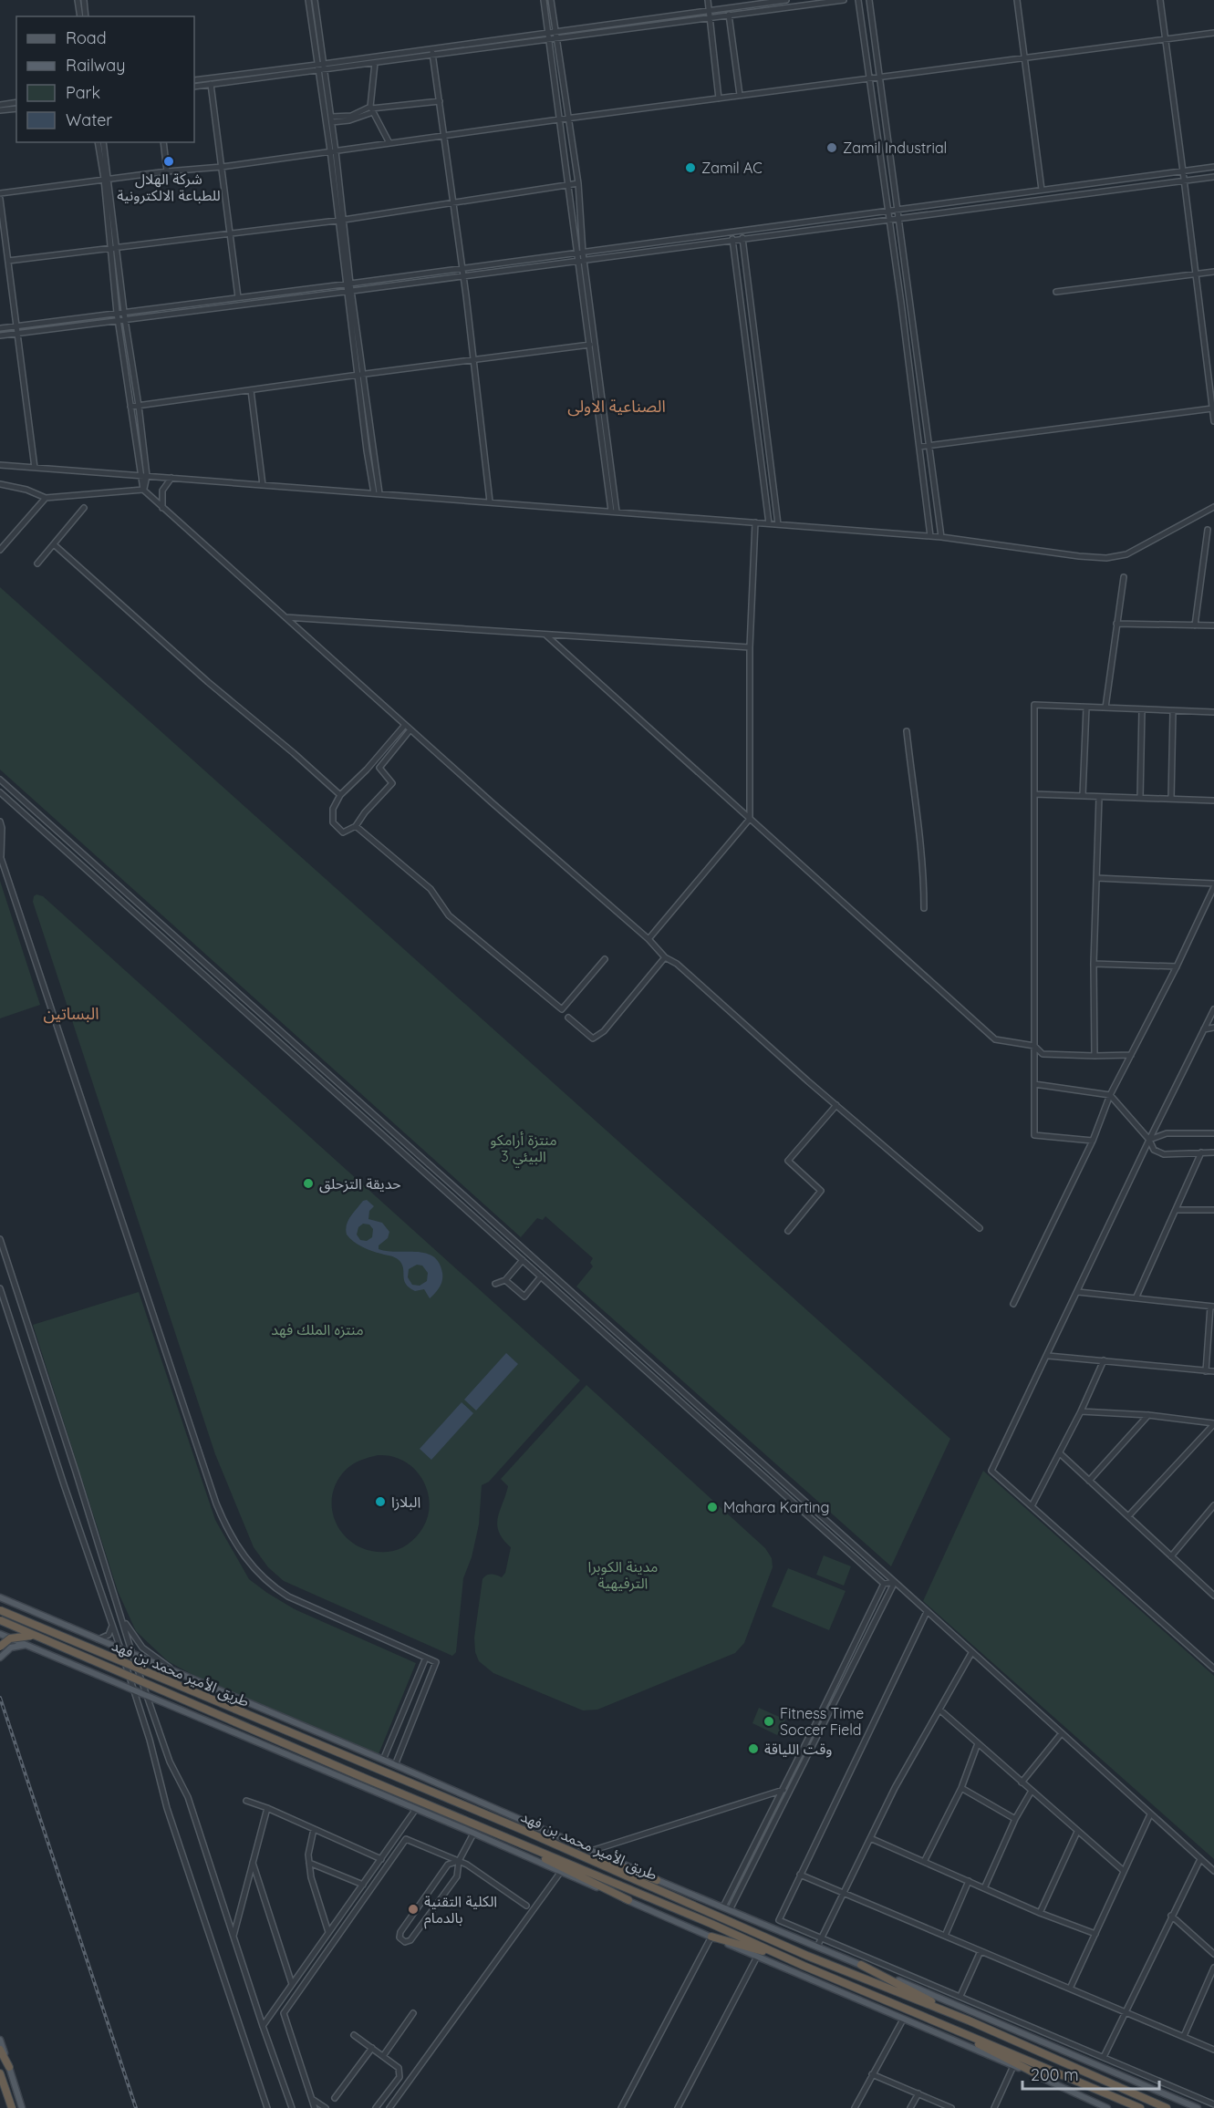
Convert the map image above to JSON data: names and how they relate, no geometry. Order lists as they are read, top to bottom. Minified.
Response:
{"streets":{"highway":["طريق الأمير محمد بن فهد"]},"districts":["الصناعية الاولى","البساتين"],"parks":["منتزة أرامكو البيئي 3","منتزه الملك فهد","مدينة الكوبرا الترفيهية"],"places":["Zamil Industrial","شركة الهلال للطباعة الالكترونية","Zamil AC","حديقة التزحلق","البلازا","Mahara Karting","Fitness Time Soccer Field","وقت اللياقة","الكلية التقنية بالدمام"],"legend":["Road","Railway","Park","Water"],"scale_bar":"200 m"}
